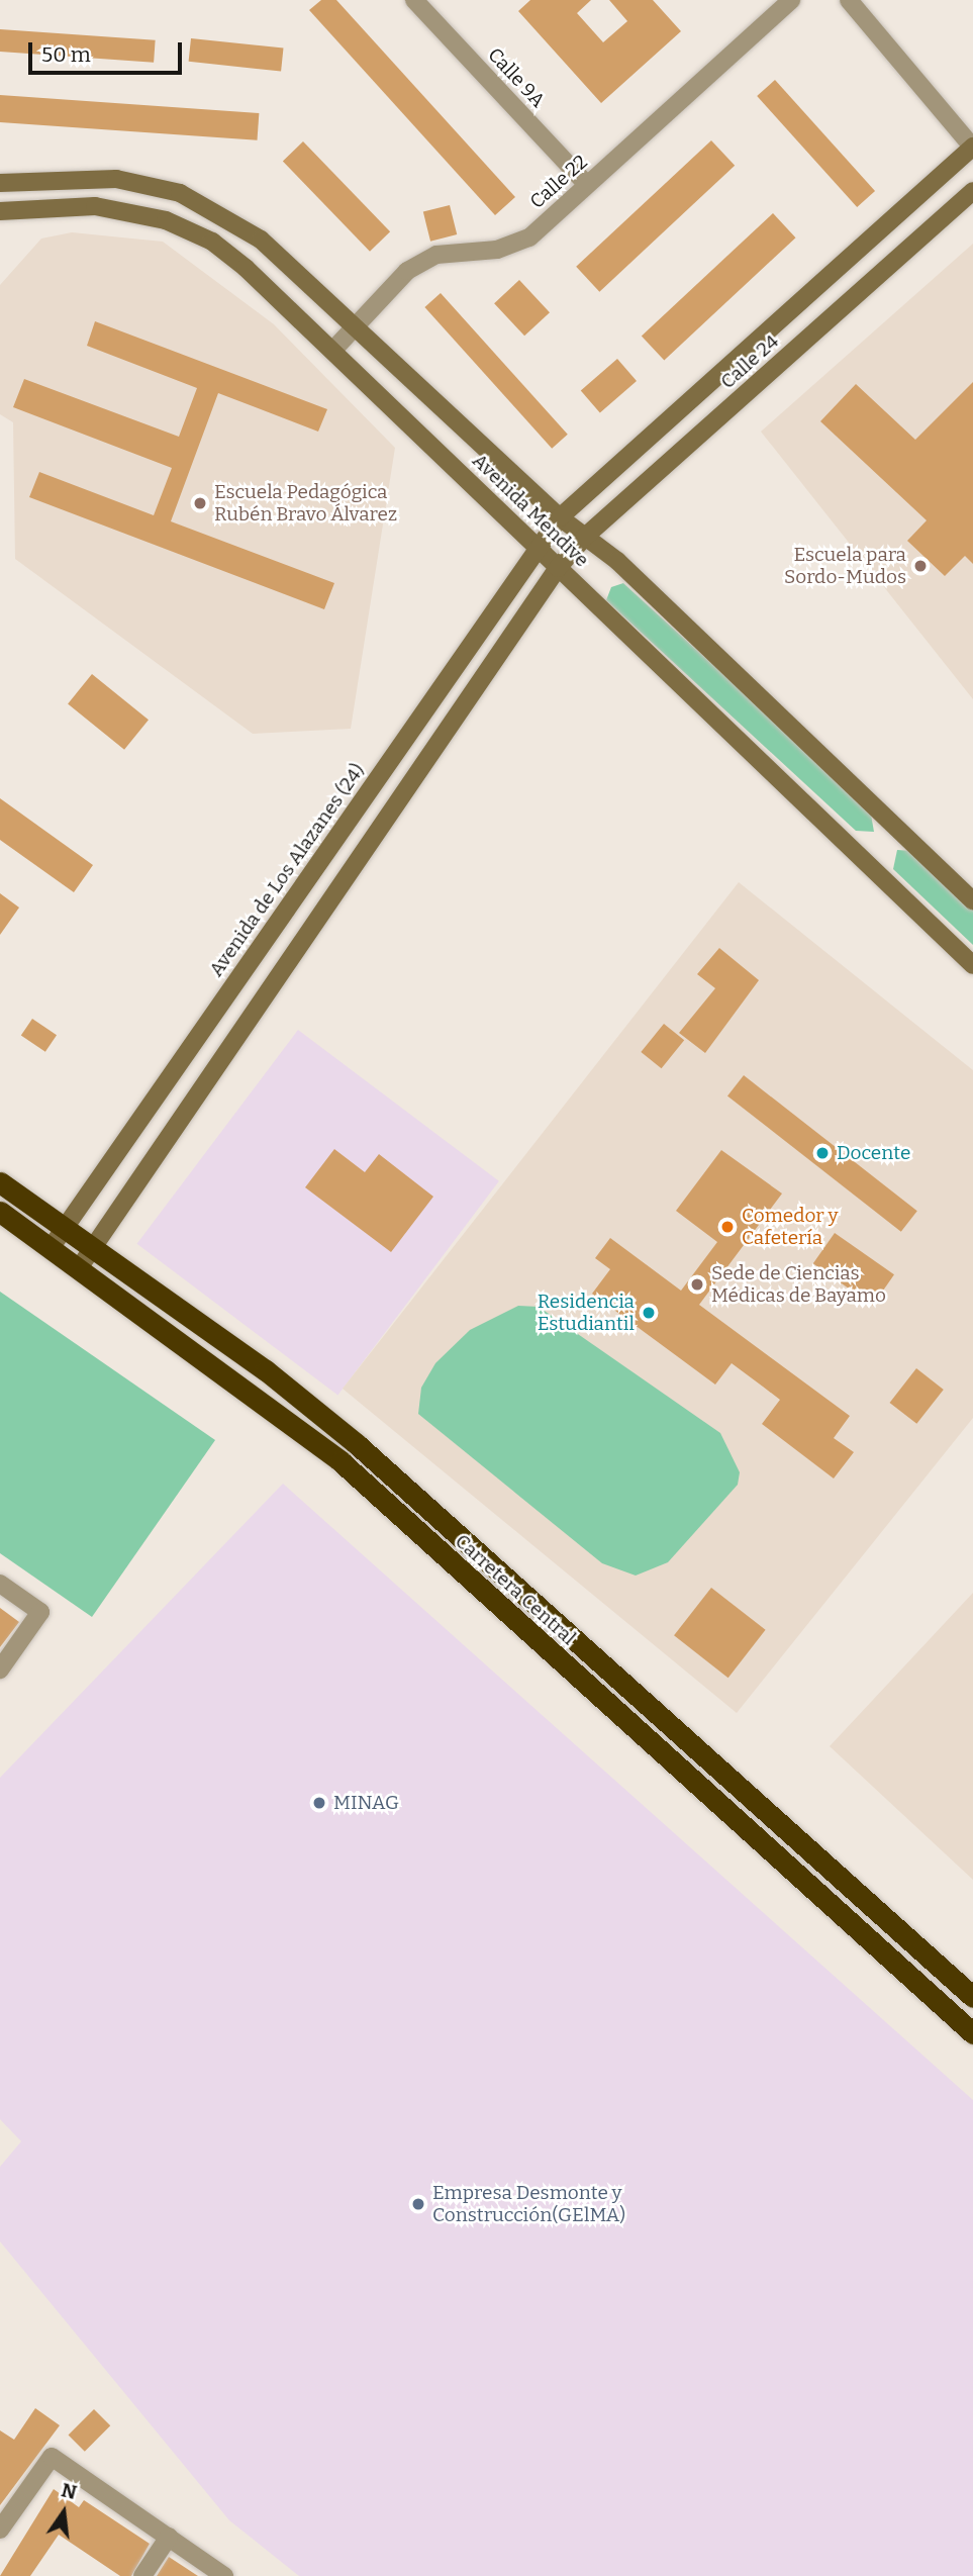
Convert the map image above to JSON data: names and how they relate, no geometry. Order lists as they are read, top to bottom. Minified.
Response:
{"streets":{"highway":["Carretera Central"],"street":["Calle 9A","Calle 22","Calle 24","Avenida Mendive","Avenida de Los Alazanes (24)"]},"crossings":[["Calle 9A","Calle 22"],["Calle 22","Avenida Mendive"],["Calle 24","Avenida Mendive"],["Calle 24","Avenida de Los Alazanes (24)"],["Avenida Mendive","Avenida de Los Alazanes (24)"],["Avenida de Los Alazanes (24)","Carretera Central"]],"places":["Escuela Pedagógica Rubén Bravo Álvarez","Escuela para Sordo-Mudos","Docente","Comedor y Cafetería","Sede de Ciencias Médicas de Bayamo","Residencia Estudiantil","MINAG","Empresa Desmonte y Construcción(GElMA)"],"scale_bar":"50 m","north":"top"}
